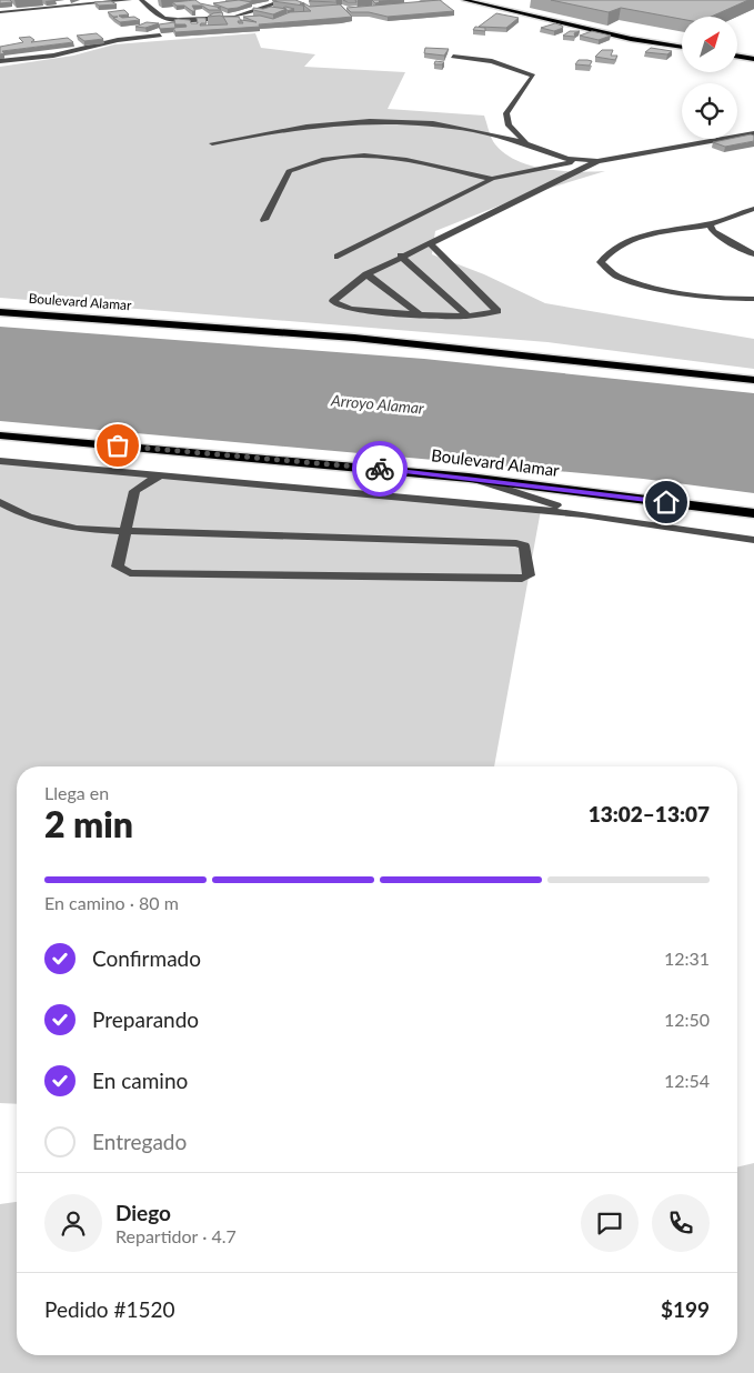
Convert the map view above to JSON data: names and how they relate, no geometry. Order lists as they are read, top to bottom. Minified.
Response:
{"streets":{"highway":["Boulevard Alamar"]},"water":["Arroyo Alamar"],"north":"top right","page":{"heading":["2 min","Llega en","13:02–13:07"],"panel":["Diego","Repartidor · 4.7","Pedido #1520","$199"],"bar":"En camino · 80 m","list":[["Confirmado","12:31"],["Preparando","12:50"],["En camino","12:54"],"Entregado"]}}
